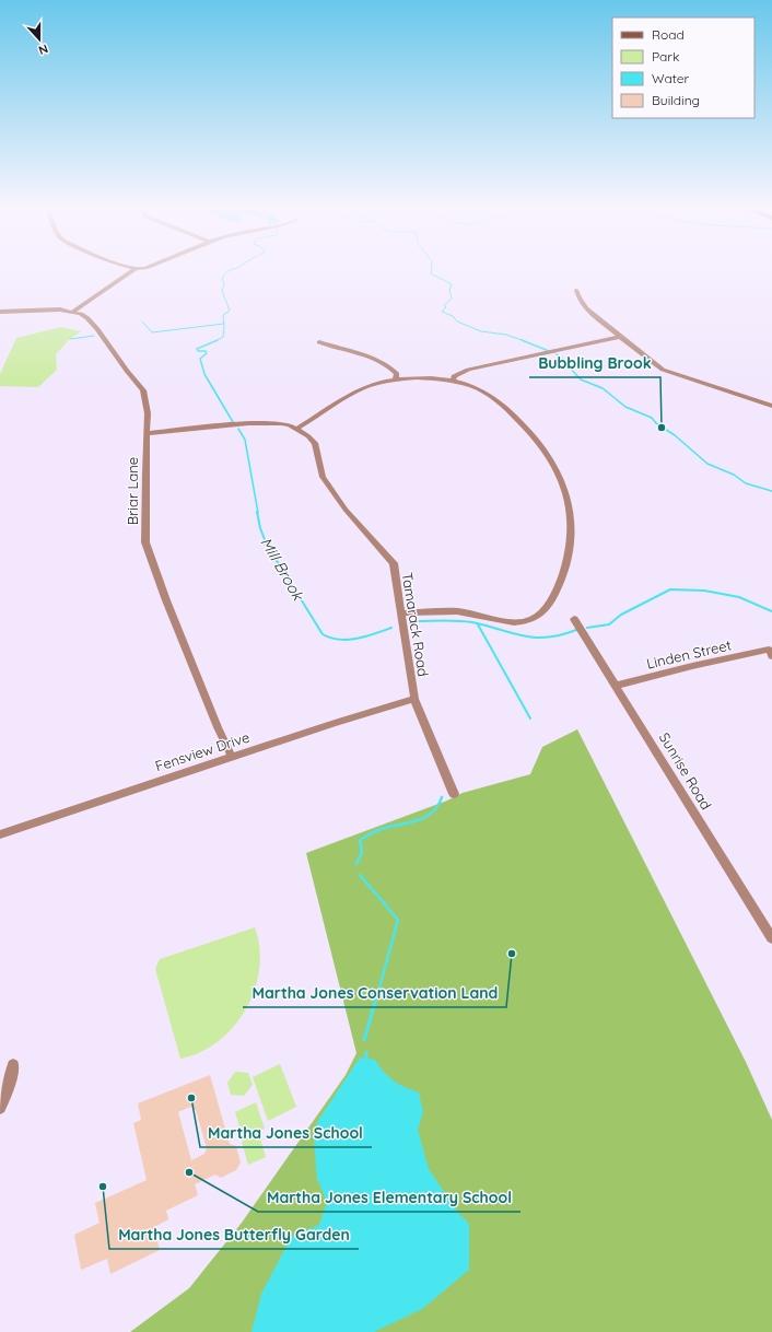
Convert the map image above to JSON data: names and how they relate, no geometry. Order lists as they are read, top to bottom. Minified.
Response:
{"streets":{"street":["Briar Lane","Tamarack Road","Linden Street","Fensview Drive","Sunrise Road"]},"crossings":[["Briar Lane","Tamarack Road"],["Briar Lane","Fensview Drive"],["Tamarack Road","Fensview Drive"],["Linden Street","Sunrise Road"]],"water":["Mill Brook"],"places":["Bubbling Brook","Martha Jones Conservation Land","Martha Jones School","Martha Jones Elementary School","Martha Jones Butterfly Garden"],"legend":["Road","Park","Water","Building"],"north":"bottom"}
